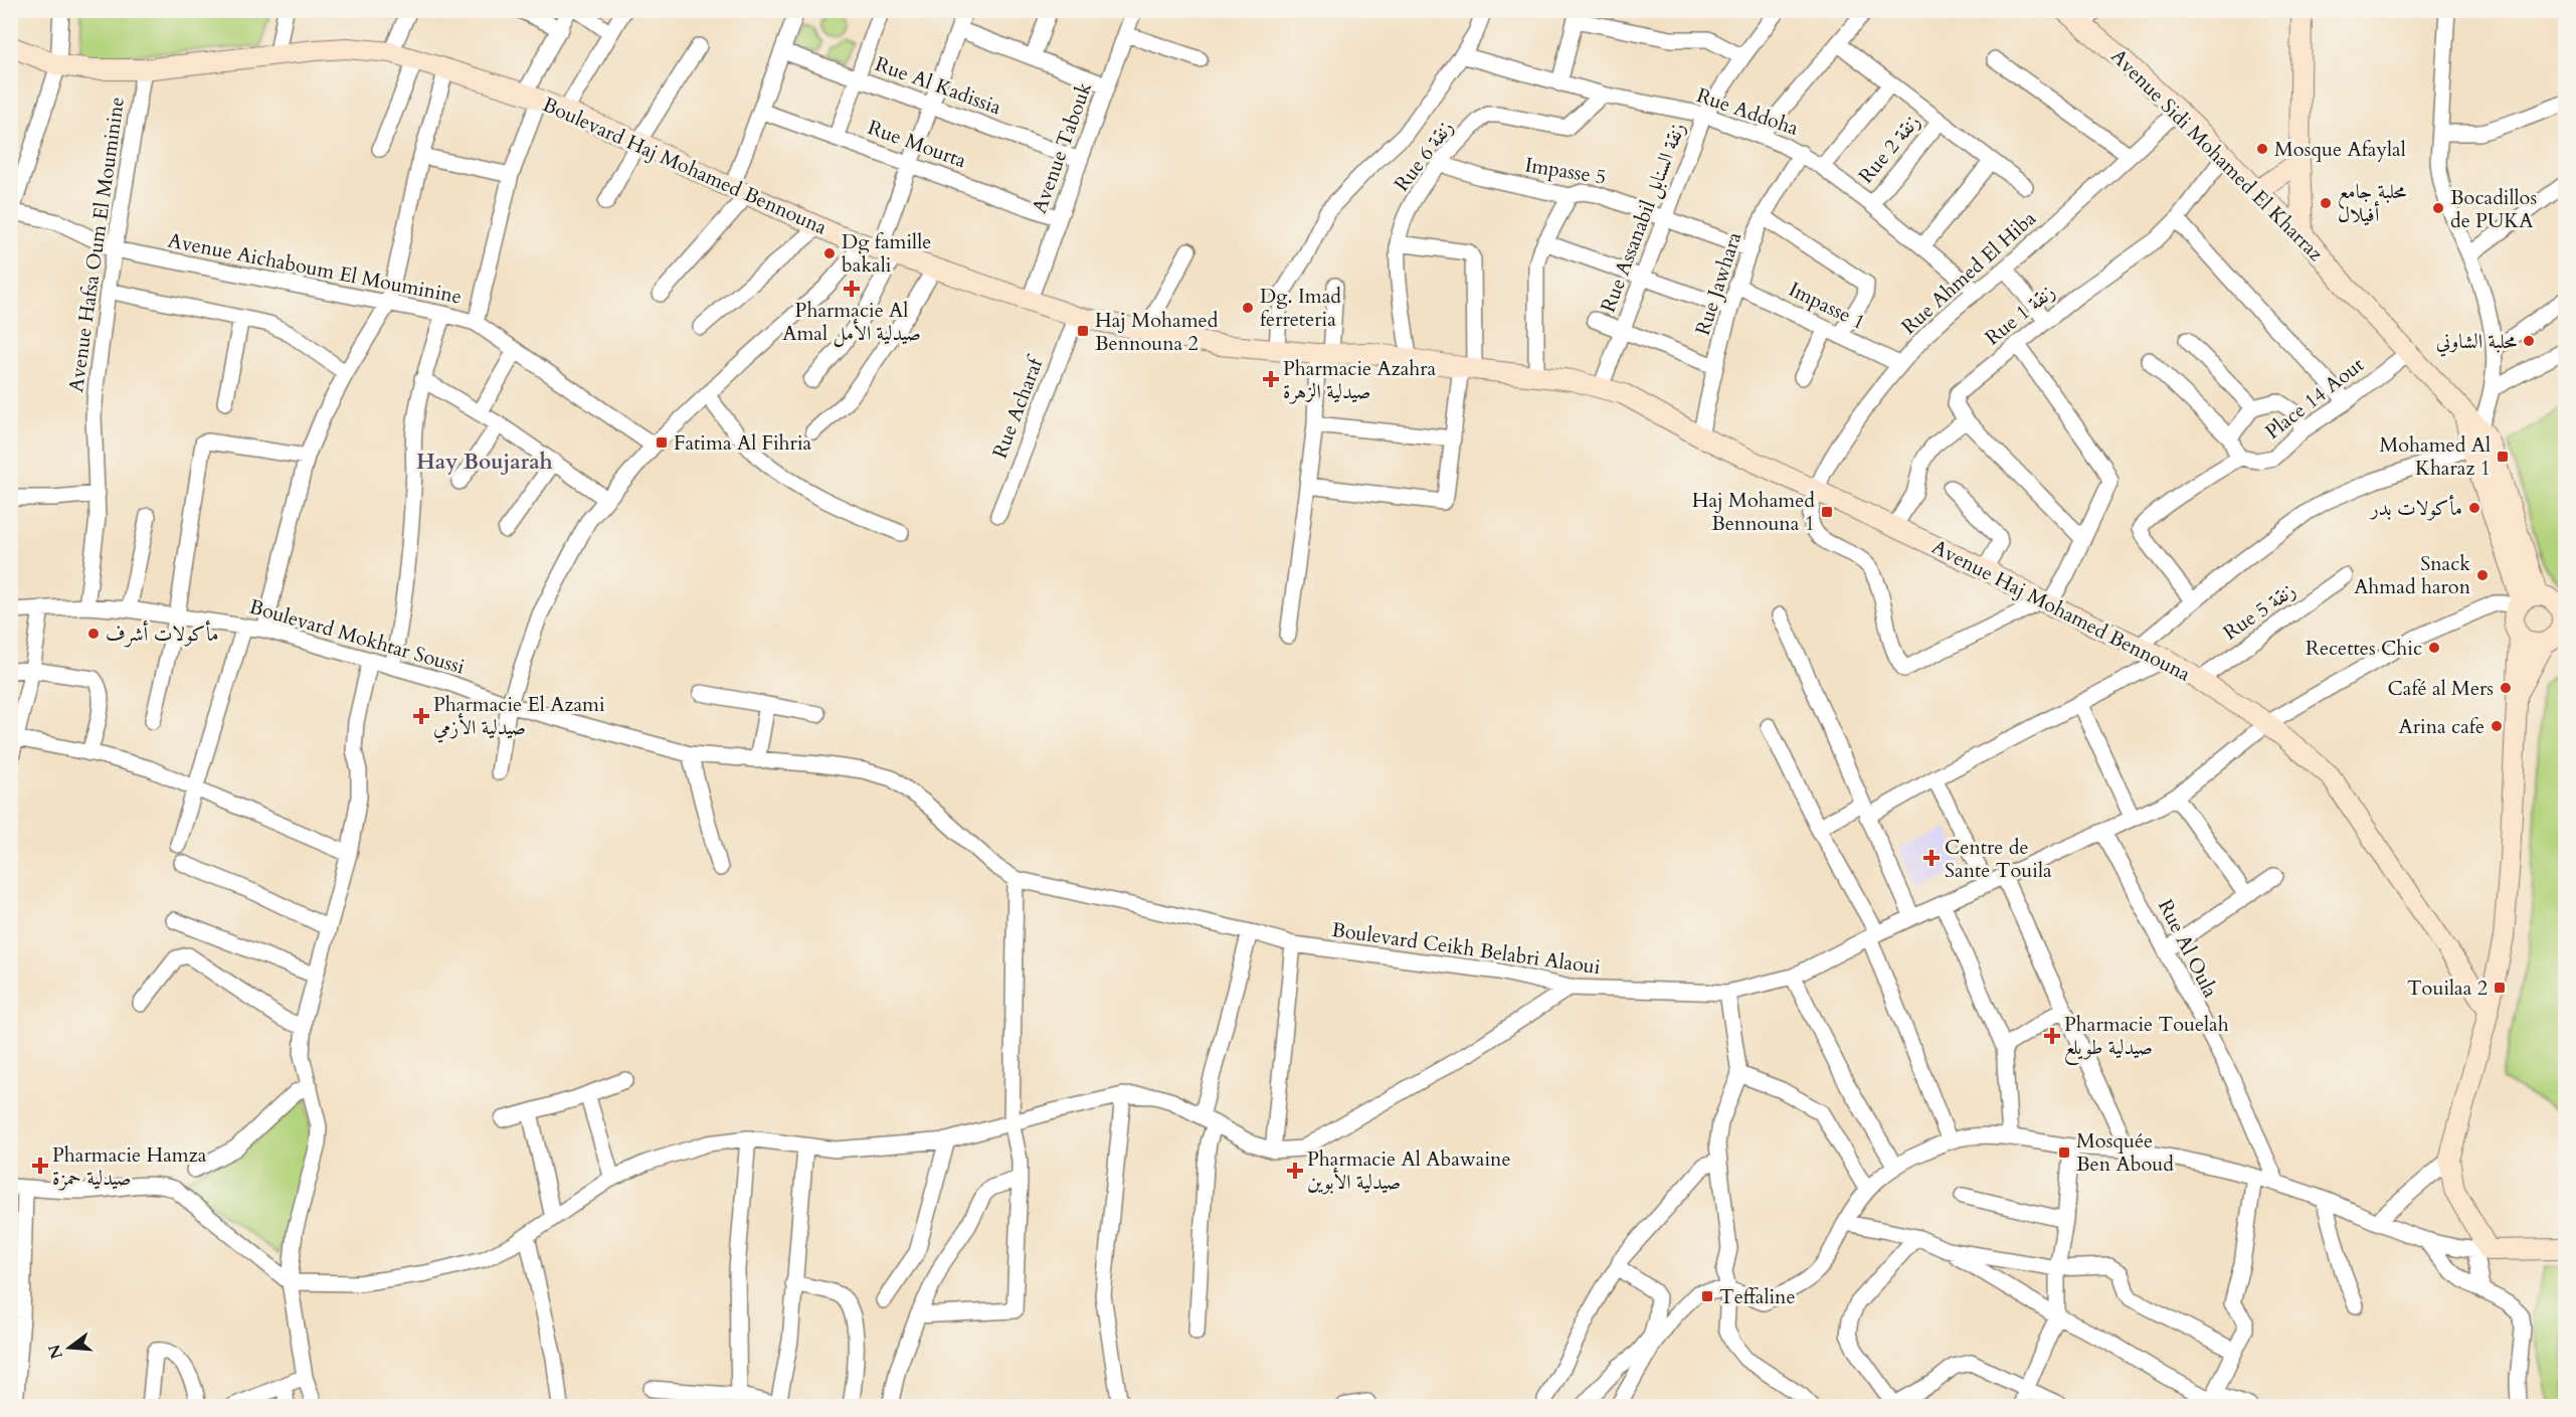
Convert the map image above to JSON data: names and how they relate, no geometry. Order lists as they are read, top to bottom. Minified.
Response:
{"streets":{"street":["Rue Al Kadissia","Rue Addoha","Rue Mourta","Avenue Tabouk","Rue 2 زنقة","Avenue Sidi Mohamed El Kharraz","Rue 6 زنقة","Boulevard Haj Mohamed Bennouna","Impasse 5","Rue Assanabil زنقة السنابل","Avenue Hafsa Oum El Mouminine","Avenue Aichaboum El Mouminine","Rue Ahmed El Hiba","Rue Jawhara","Impasse 1","Rue 1 زنقة","Place 14 Aout","Rue Acharaf","Avenue Haj Mohamed Bennouna","Rue 5 زنقة","Boulevard Mokhtar Soussi","Boulevard Ceikh Belabri Alaoui","Rue Al Oula"]},"crossings":[["Rue Al Kadissia","Avenue Tabouk"],["Rue Addoha","Rue 2 زنقة"],["Rue Addoha","Rue 6 زنقة"],["Rue Addoha","Rue Assanabil زنقة السنابل"],["Rue Addoha","Rue Ahmed El Hiba"],["Rue Addoha","Rue Jawhara"],["Rue Mourta","Avenue Tabouk"],["Avenue Tabouk","Boulevard Haj Mohamed Bennouna"],["Avenue Sidi Mohamed El Kharraz","Rue Ahmed El Hiba"],["Avenue Sidi Mohamed El Kharraz","Rue 1 زنقة"],["Avenue Sidi Mohamed El Kharraz","Place 14 Aout"],["Avenue Sidi Mohamed El Kharraz","Boulevard Ceikh Belabri Alaoui"],["Rue 6 زنقة","Boulevard Haj Mohamed Bennouna"],["Rue 6 زنقة","Impasse 5"],["Boulevard Haj Mohamed Bennouna","Rue Assanabil زنقة السنابل"],["Boulevard Haj Mohamed Bennouna","Rue Ahmed El Hiba"],["Boulevard Haj Mohamed Bennouna","Rue Jawhara"],["Boulevard Haj Mohamed Bennouna","Rue Acharaf"],["Boulevard Haj Mohamed Bennouna","Avenue Haj Mohamed Bennouna"],["Impasse 5","Rue Assanabil زنقة السنابل"],["Impasse 5","Rue Jawhara"],["Avenue Hafsa Oum El Mouminine","Avenue Aichaboum El Mouminine"],["Avenue Hafsa Oum El Mouminine","Boulevard Mokhtar Soussi"],["Rue Ahmed El Hiba","Impasse 1"],["Rue Ahmed El Hiba","Avenue Haj Mohamed Bennouna"],["Rue Jawhara","Impasse 1"],["Avenue Haj Mohamed Bennouna","Rue 5 زنقة"],["Avenue Haj Mohamed Bennouna","Boulevard Ceikh Belabri Alaoui"],["Boulevard Mokhtar Soussi","Boulevard Ceikh Belabri Alaoui"],["Boulevard Ceikh Belabri Alaoui","Rue Al Oula"]],"districts":["Hay Boujarah"],"places":{"other":["Mosque Afaylal","محلبة جامع أفيلال","Bocadillos de PUKA","Dg famille bakali","Dg. Imad ferreteria","محلبة الشاوني","مأكولات بدر","Snack Ahmad haron","مأكولات أشرف","Recettes Chic","Café al Mers","Arina cafe"],"health":["Pharmacie Al Amal صيدلية الأمل","Pharmacie Azahra صيدلية الزهرة","Pharmacie El Azami صيدلية الأزمي","Centre de Sante Touila","Pharmacie Touelah صيدلية طويلع","Pharmacie Hamza صيدلية حمزة","Pharmacie Al Abawaine صيدلية الأبوين"],"transit":["Haj Mohamed Bennouna 2","Fatima Al Fihria","Mohamed Al Kharaz 1","Haj Mohamed Bennouna 1","Touilaa 2","Mosquée Ben Aboud","Teffaline"]},"north":"left"}
